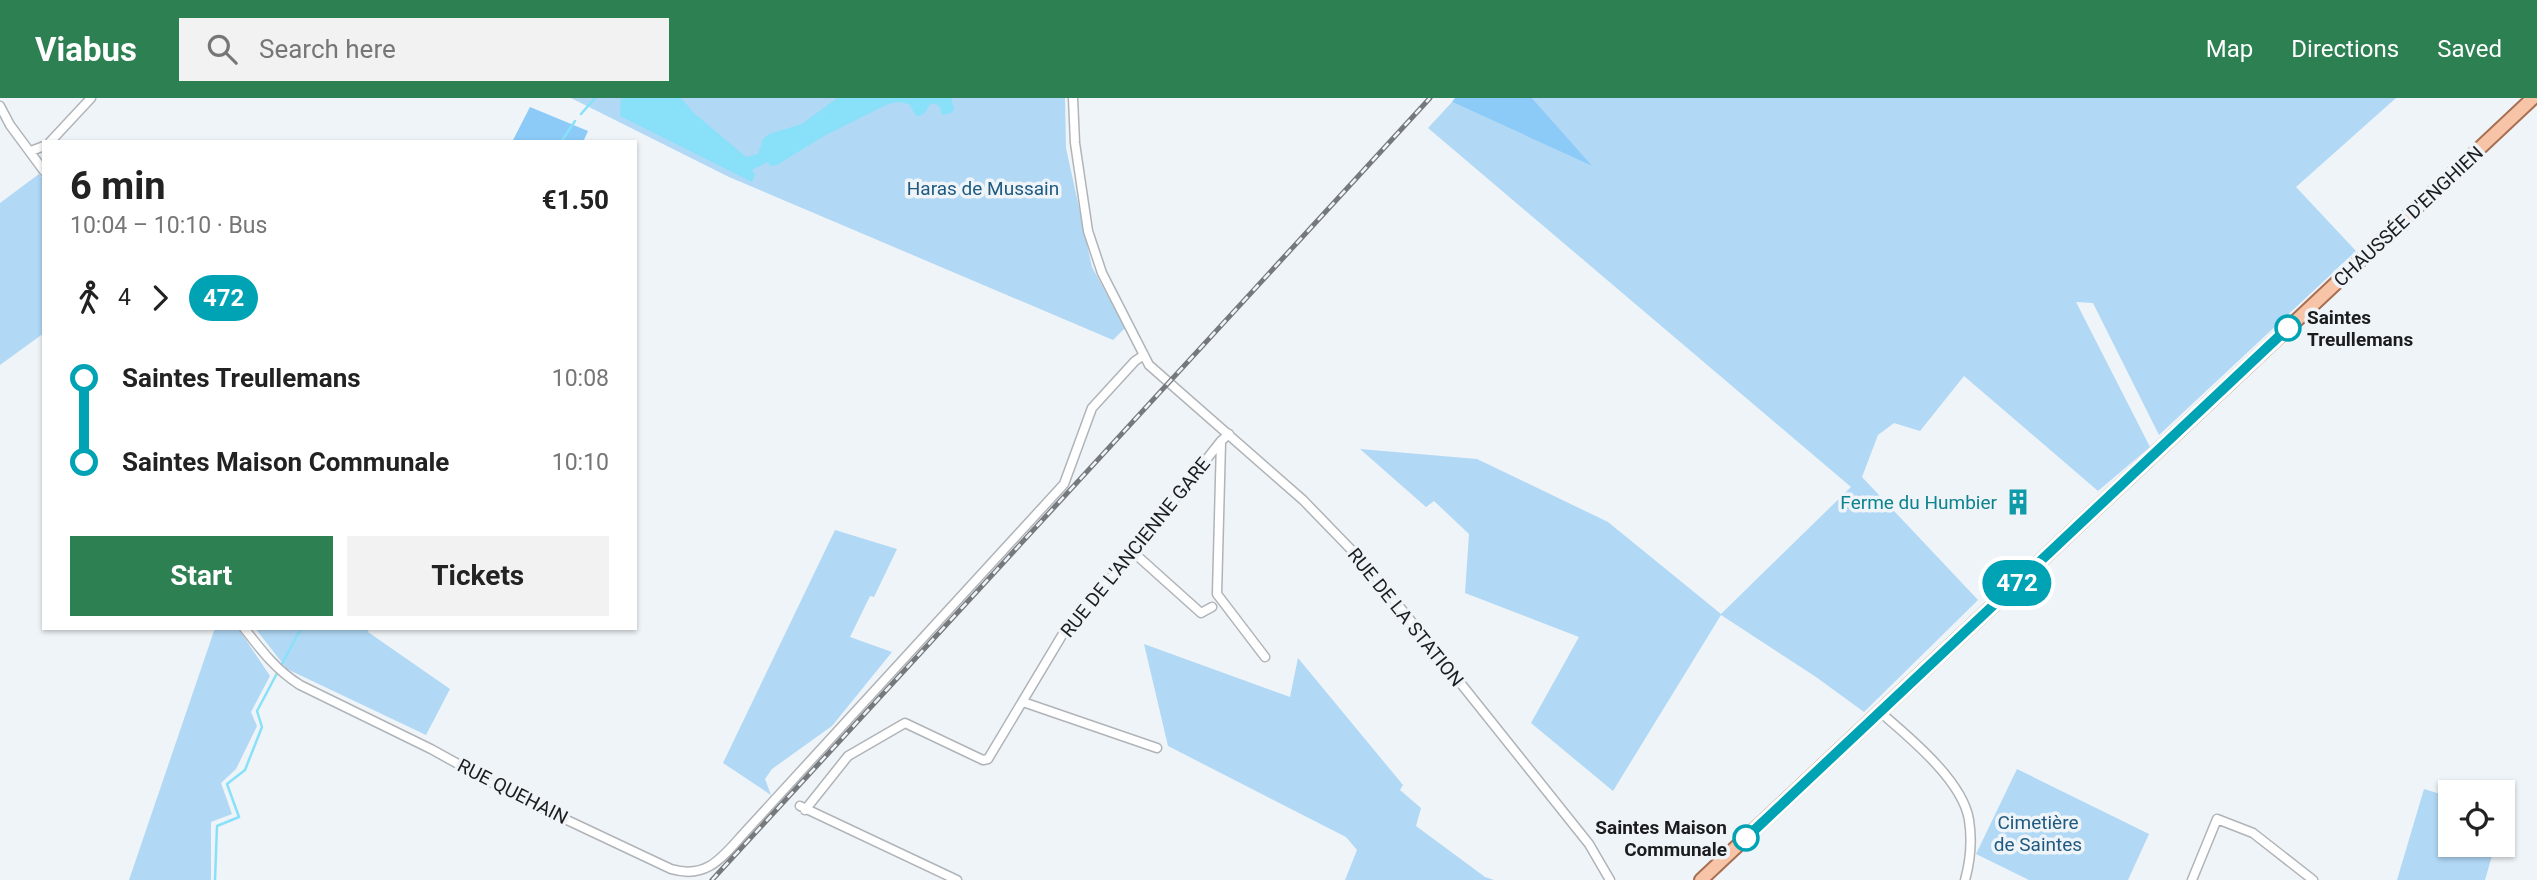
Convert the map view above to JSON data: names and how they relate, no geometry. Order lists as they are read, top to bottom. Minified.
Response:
{"streets":{"main road":["CHAUSSÉE D'ENGHIEN"],"street":["RUE DE L'ANCIENNE GARE","RUE DE LA STATION","RUE QUEHAIN"]},"crossings":[["RUE DE L'ANCIENNE GARE","RUE DE LA STATION"],["RUE DE LA STATION","RUE QUEHAIN"]],"parks":["Haras de Mussain","Cimetière de Saintes"],"places":{"other":["Saintes Treullemans","Saintes Maison Communale"],"building":["Ferme du Humbier"]},"lines":["bus line 472"],"page":{"header":"Viabus","search":"Search here","nav":["Map","Directions","Saved"],"on_map":"472","heading":["6 min","10:04 – 10:10 · Bus","€1.50"],"legs":["4","472"],"list":[{"name":"Saintes Treullemans","value":"10:08"},{"name":"Saintes Maison Communale","value":"10:10"}],"buttons":["Start","Tickets"]}}
